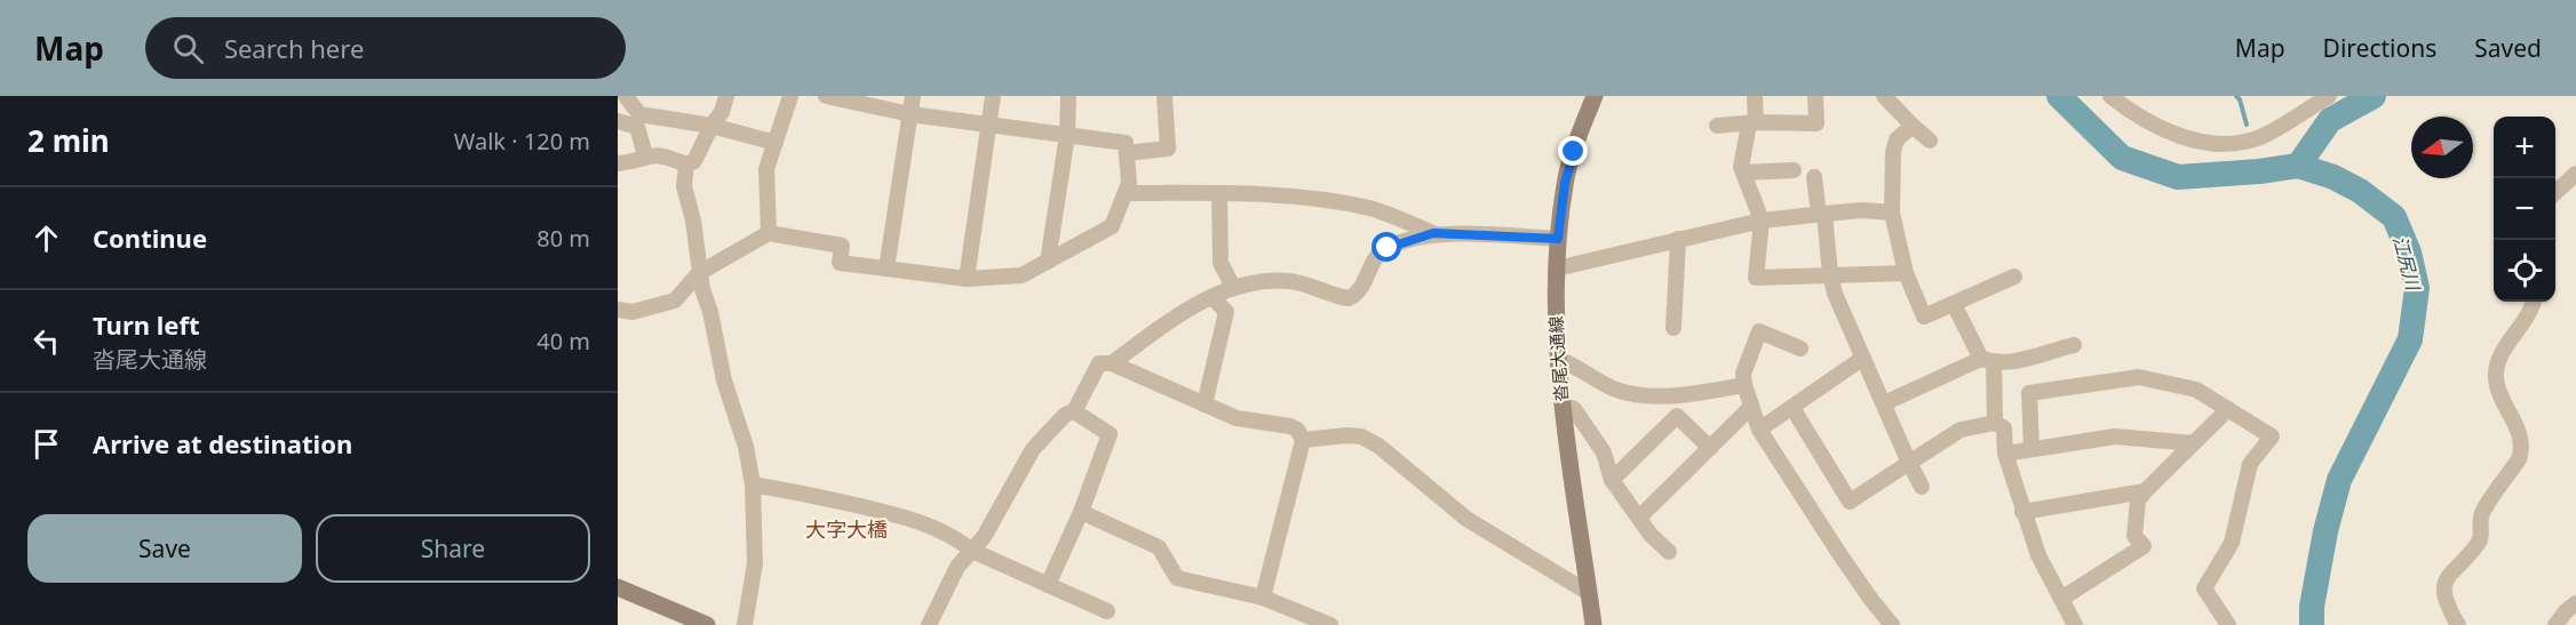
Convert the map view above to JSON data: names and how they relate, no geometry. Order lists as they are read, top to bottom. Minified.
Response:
{"streets":{"main road":["沓尾大通線"]},"districts":["大字大橋"],"water":["江尻川"],"north":"left","page":{"header":"Map","search":"Search here","nav":["Map","Directions","Saved"],"heading":["2 min","Walk · 120 m"],"map_buttons":["+","−"],"list":[["Continue","80 m"],["Turn left","沓尾大通線","40 m"],"Arrive at destination"],"buttons":["Save","Share"]}}
